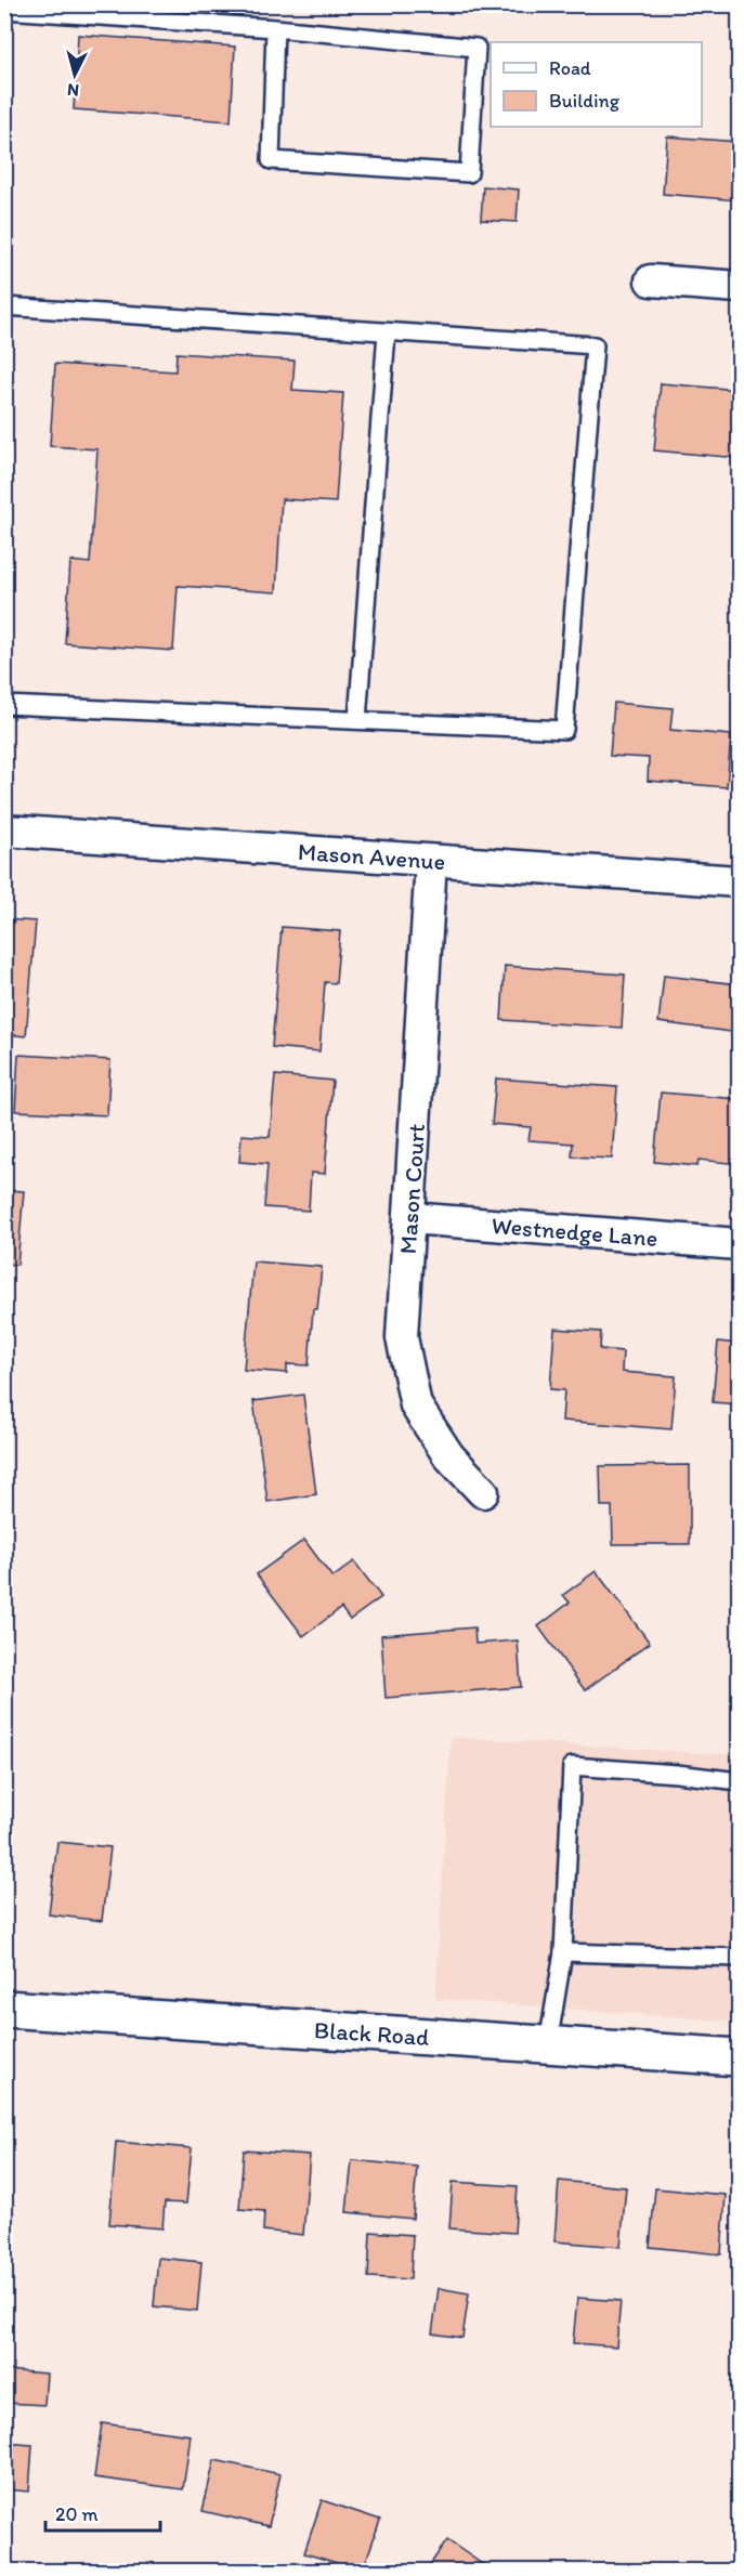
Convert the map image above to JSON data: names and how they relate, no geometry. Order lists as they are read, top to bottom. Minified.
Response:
{"streets":{"main road":["Black Road"],"street":["Mason Avenue","Mason Court","Westnedge Lane"]},"crossings":[["Mason Avenue","Mason Court"],["Mason Court","Westnedge Lane"]],"legend":["Road","Building"],"scale_bar":"20 m","north":"bottom"}
